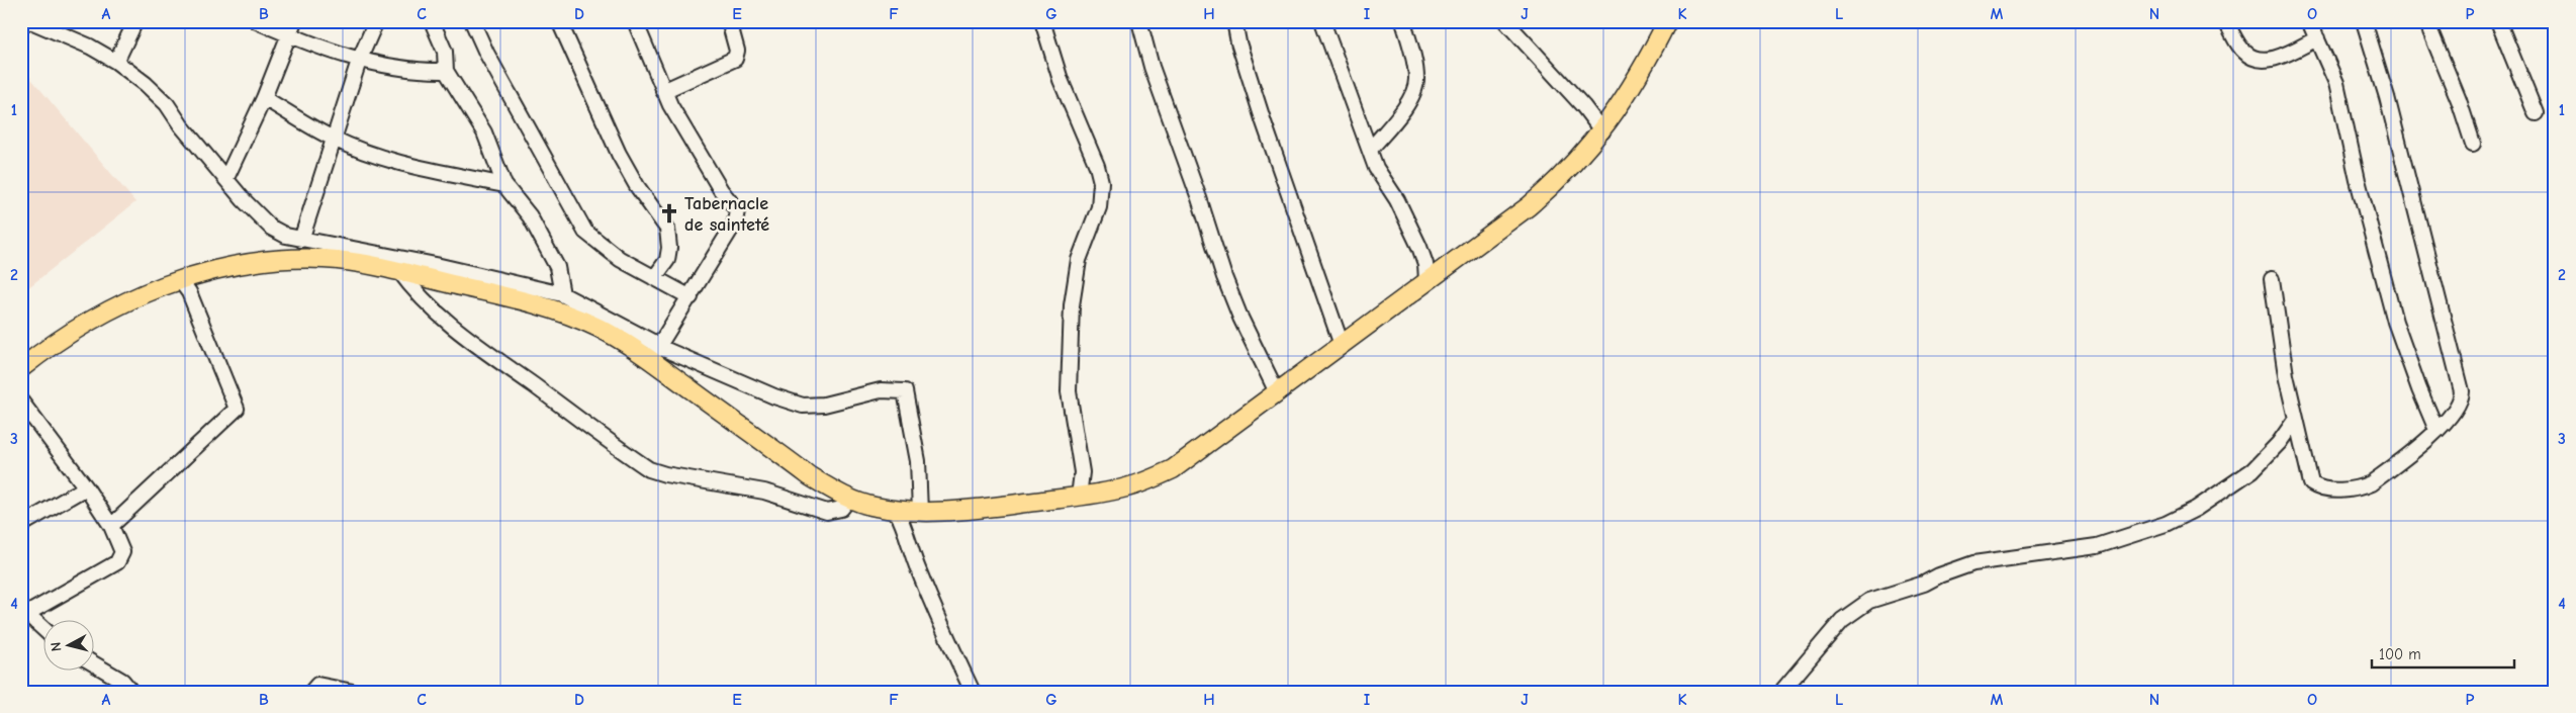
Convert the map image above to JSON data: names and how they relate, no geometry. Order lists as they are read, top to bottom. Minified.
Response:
{"places":{"church":["Tabernacle de sainteté"]},"scale_bar":"100 m","north":"left","grid":{"columns":["A","B","C","D","E","F","G","H","I","J","K","L","M","N","O","P"],"rows":["1","2","3","4"]}}
